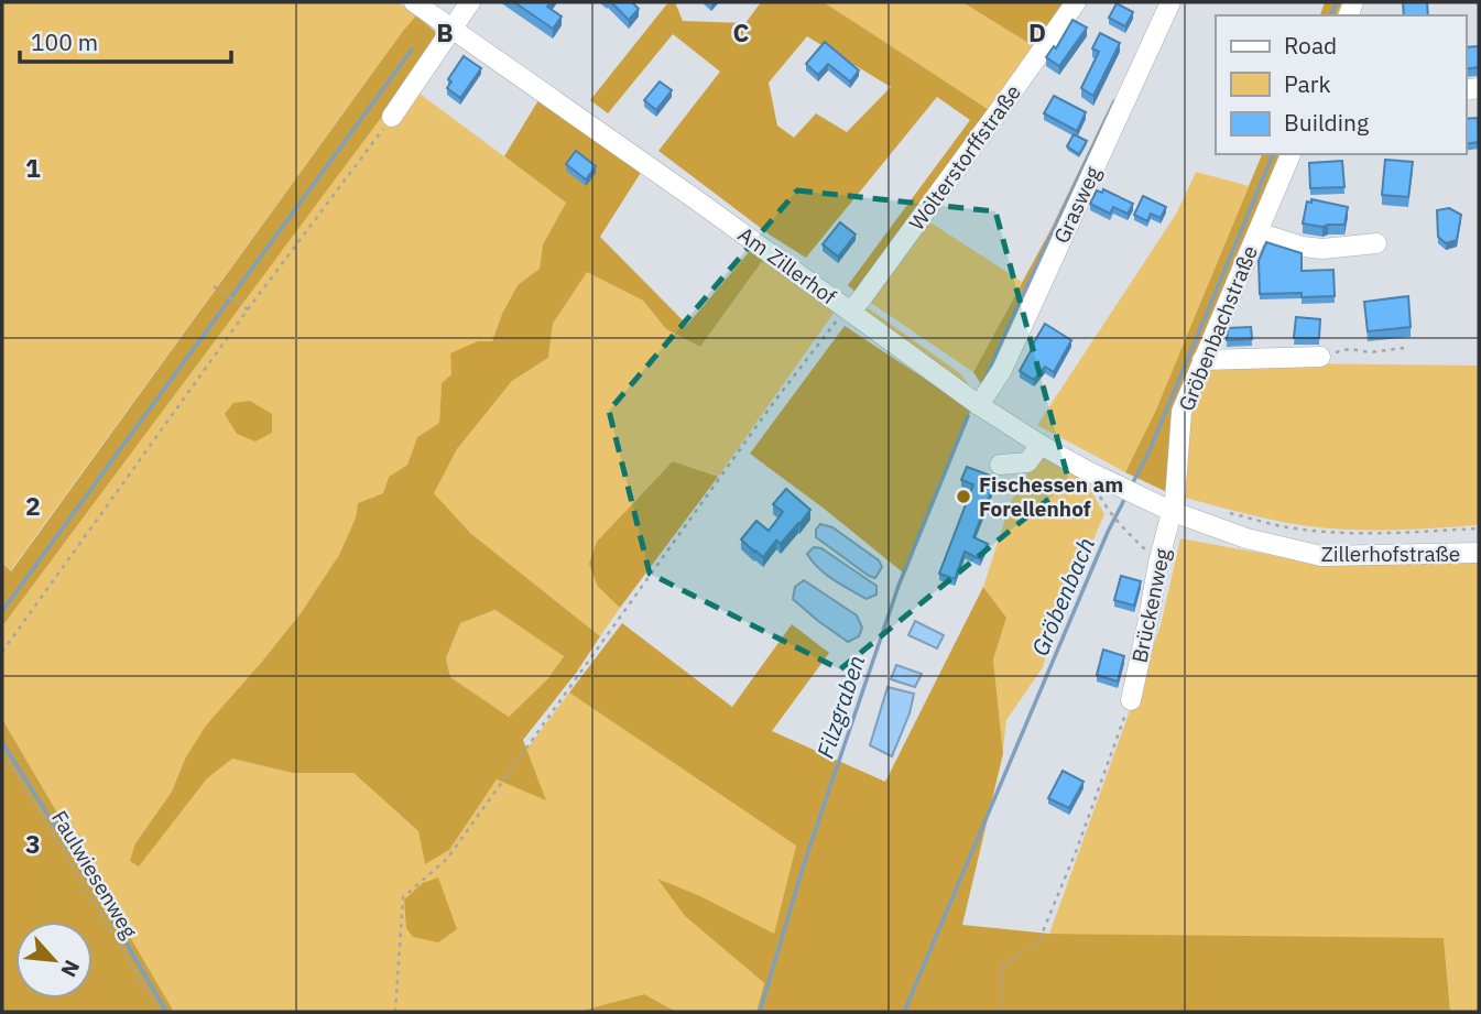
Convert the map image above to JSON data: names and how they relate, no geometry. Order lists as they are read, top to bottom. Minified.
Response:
{"streets":{"street":["Wolterstorffstraße","Grasweg","Am Zillerhof","Gröbenbachstraße","Zillerhofstraße","Brückenweg"],"path":["Faulwiesenweg"]},"crossings":[["Wolterstorffstraße","Am Zillerhof"],["Grasweg","Am Zillerhof"],["Am Zillerhof","Gröbenbachstraße"],["Am Zillerhof","Zillerhofstraße"],["Am Zillerhof","Brückenweg"],["Gröbenbachstraße","Zillerhofstraße"],["Gröbenbachstraße","Brückenweg"],["Zillerhofstraße","Brückenweg"]],"water":["Gröbenbach","Filzgraben"],"places":["Fischessen am Forellenhof"],"legend":["Road","Park","Building"],"scale_bar":"100 m","north":"bottom right","grid":{"columns":["B","C","D"],"rows":["1","2","3"]}}
